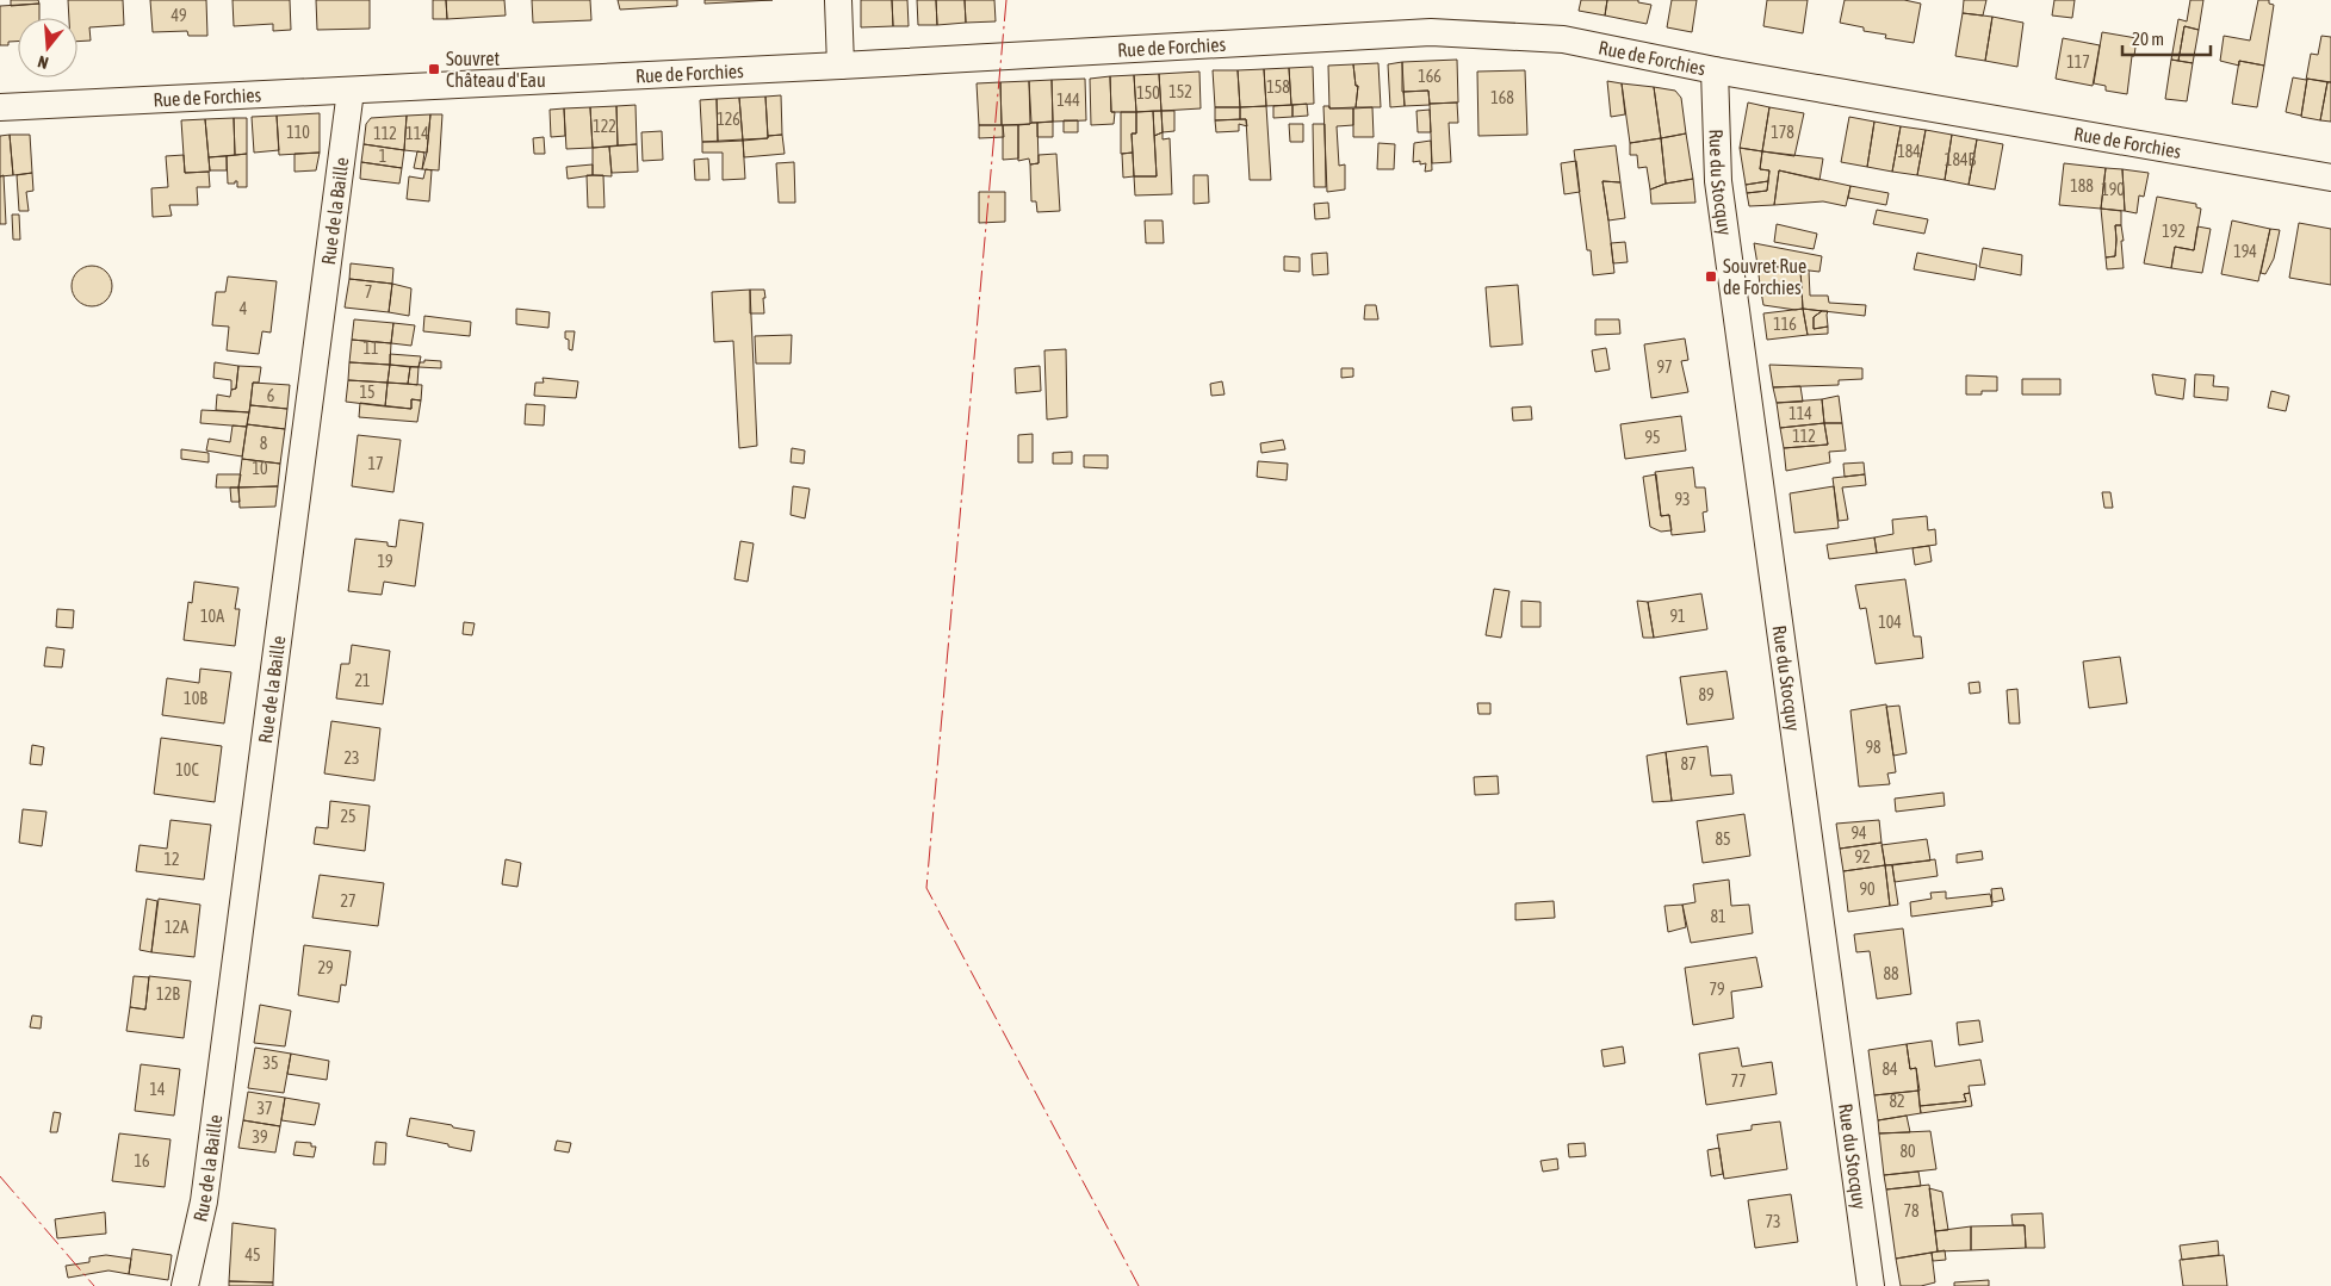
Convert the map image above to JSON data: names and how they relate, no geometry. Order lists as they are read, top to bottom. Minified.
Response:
{"streets":{"street":["Rue de Forchies","Rue du Stocquy","Rue de la Baille"]},"crossings":[["Rue de Forchies","Rue du Stocquy"],["Rue de Forchies","Rue de la Baille"]],"places":{"transit":["Souvret Château d'Eau","Souvret Rue de Forchies"]},"house_numbers":["49","117","166","158","152","150","168","144","126","122","110","178","112","114","184","1","184B","188","190","192","194","7","4","116","11","97","15","6","114","112","95","8","17","10","93","19","10A","91","104","21","89","10B","98","23","87","10C","25","94","85","92","12","90","27","81","12A","29","88","79","12B","35","84","77","14","82","37","39","80","16","78","73","45"],"scale_bar":"20 m","north":"bottom"}
